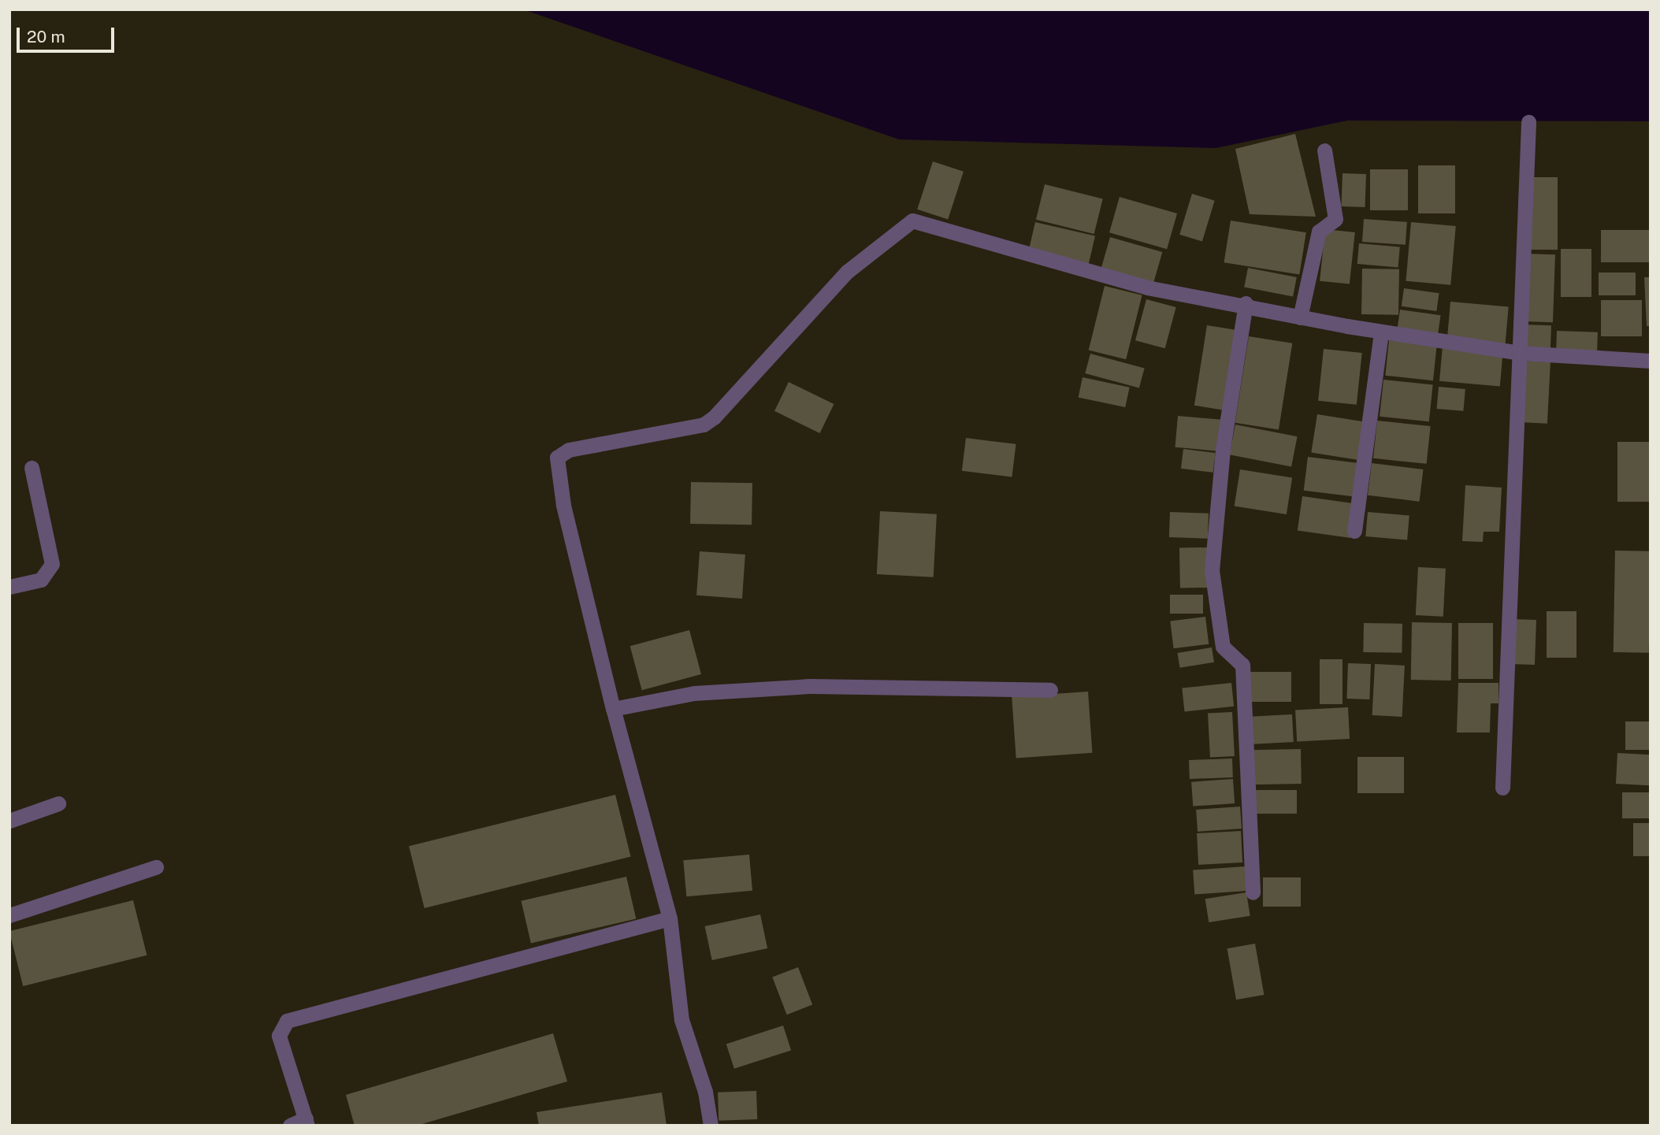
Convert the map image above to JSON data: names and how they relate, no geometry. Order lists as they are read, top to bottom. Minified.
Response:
{"scale_bar":"20 m"}
